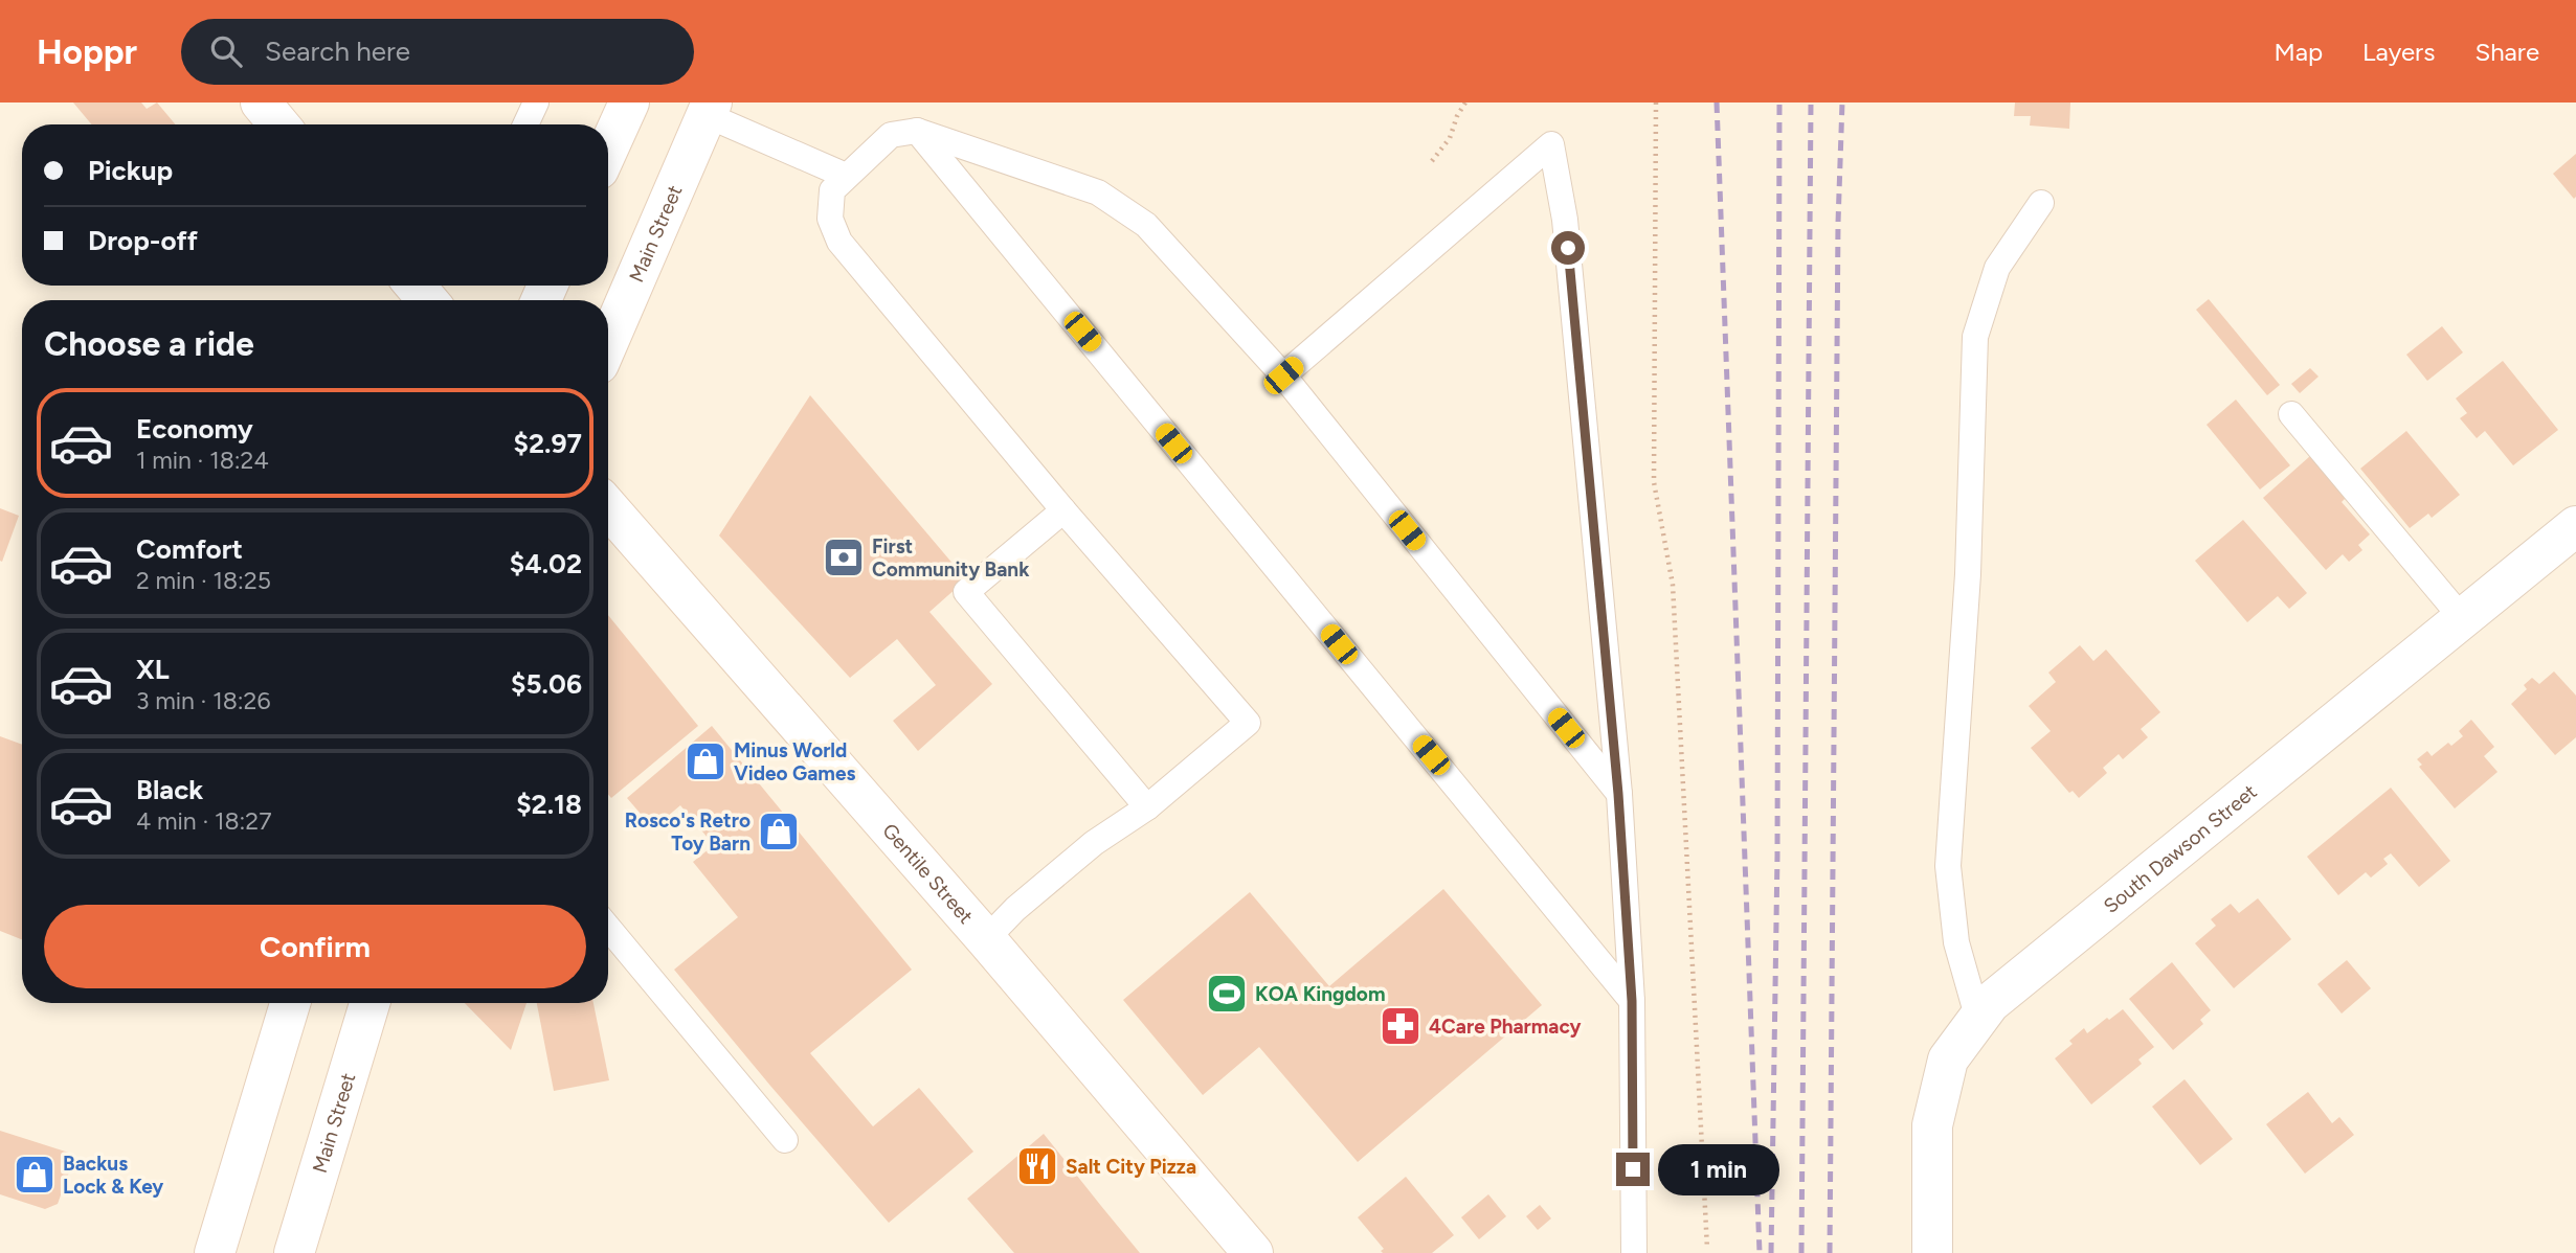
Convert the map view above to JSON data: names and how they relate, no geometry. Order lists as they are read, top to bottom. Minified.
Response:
{"streets":{"main road":["Main Street","South Dawson Street","Gentile Street"]},"places":{"bank":["First Community Bank"],"shop":["Minus World Video Games","Rosco's Retro Toy Barn","Backus Lock & Key"],"sports":["KOA Kingdom"],"pharmacy":["4Care Pharmacy"],"restaurant":["Salt City Pizza"]},"page":{"header":"Hoppr","search":"Search here","nav":["Map","Layers","Share"],"banner":["Pickup","Drop-off"],"heading":"Choose a ride","list":[{"name":"Economy","note":"1 min · 18:24","value":"$2.97"},{"name":"Comfort","note":"2 min · 18:25","value":"$4.02"},{"name":"XL","note":"3 min · 18:26","value":"$5.06"},{"name":"Black","note":"4 min · 18:27","value":"$2.18"}],"buttons":"Confirm","bubble":"1 min"}}
